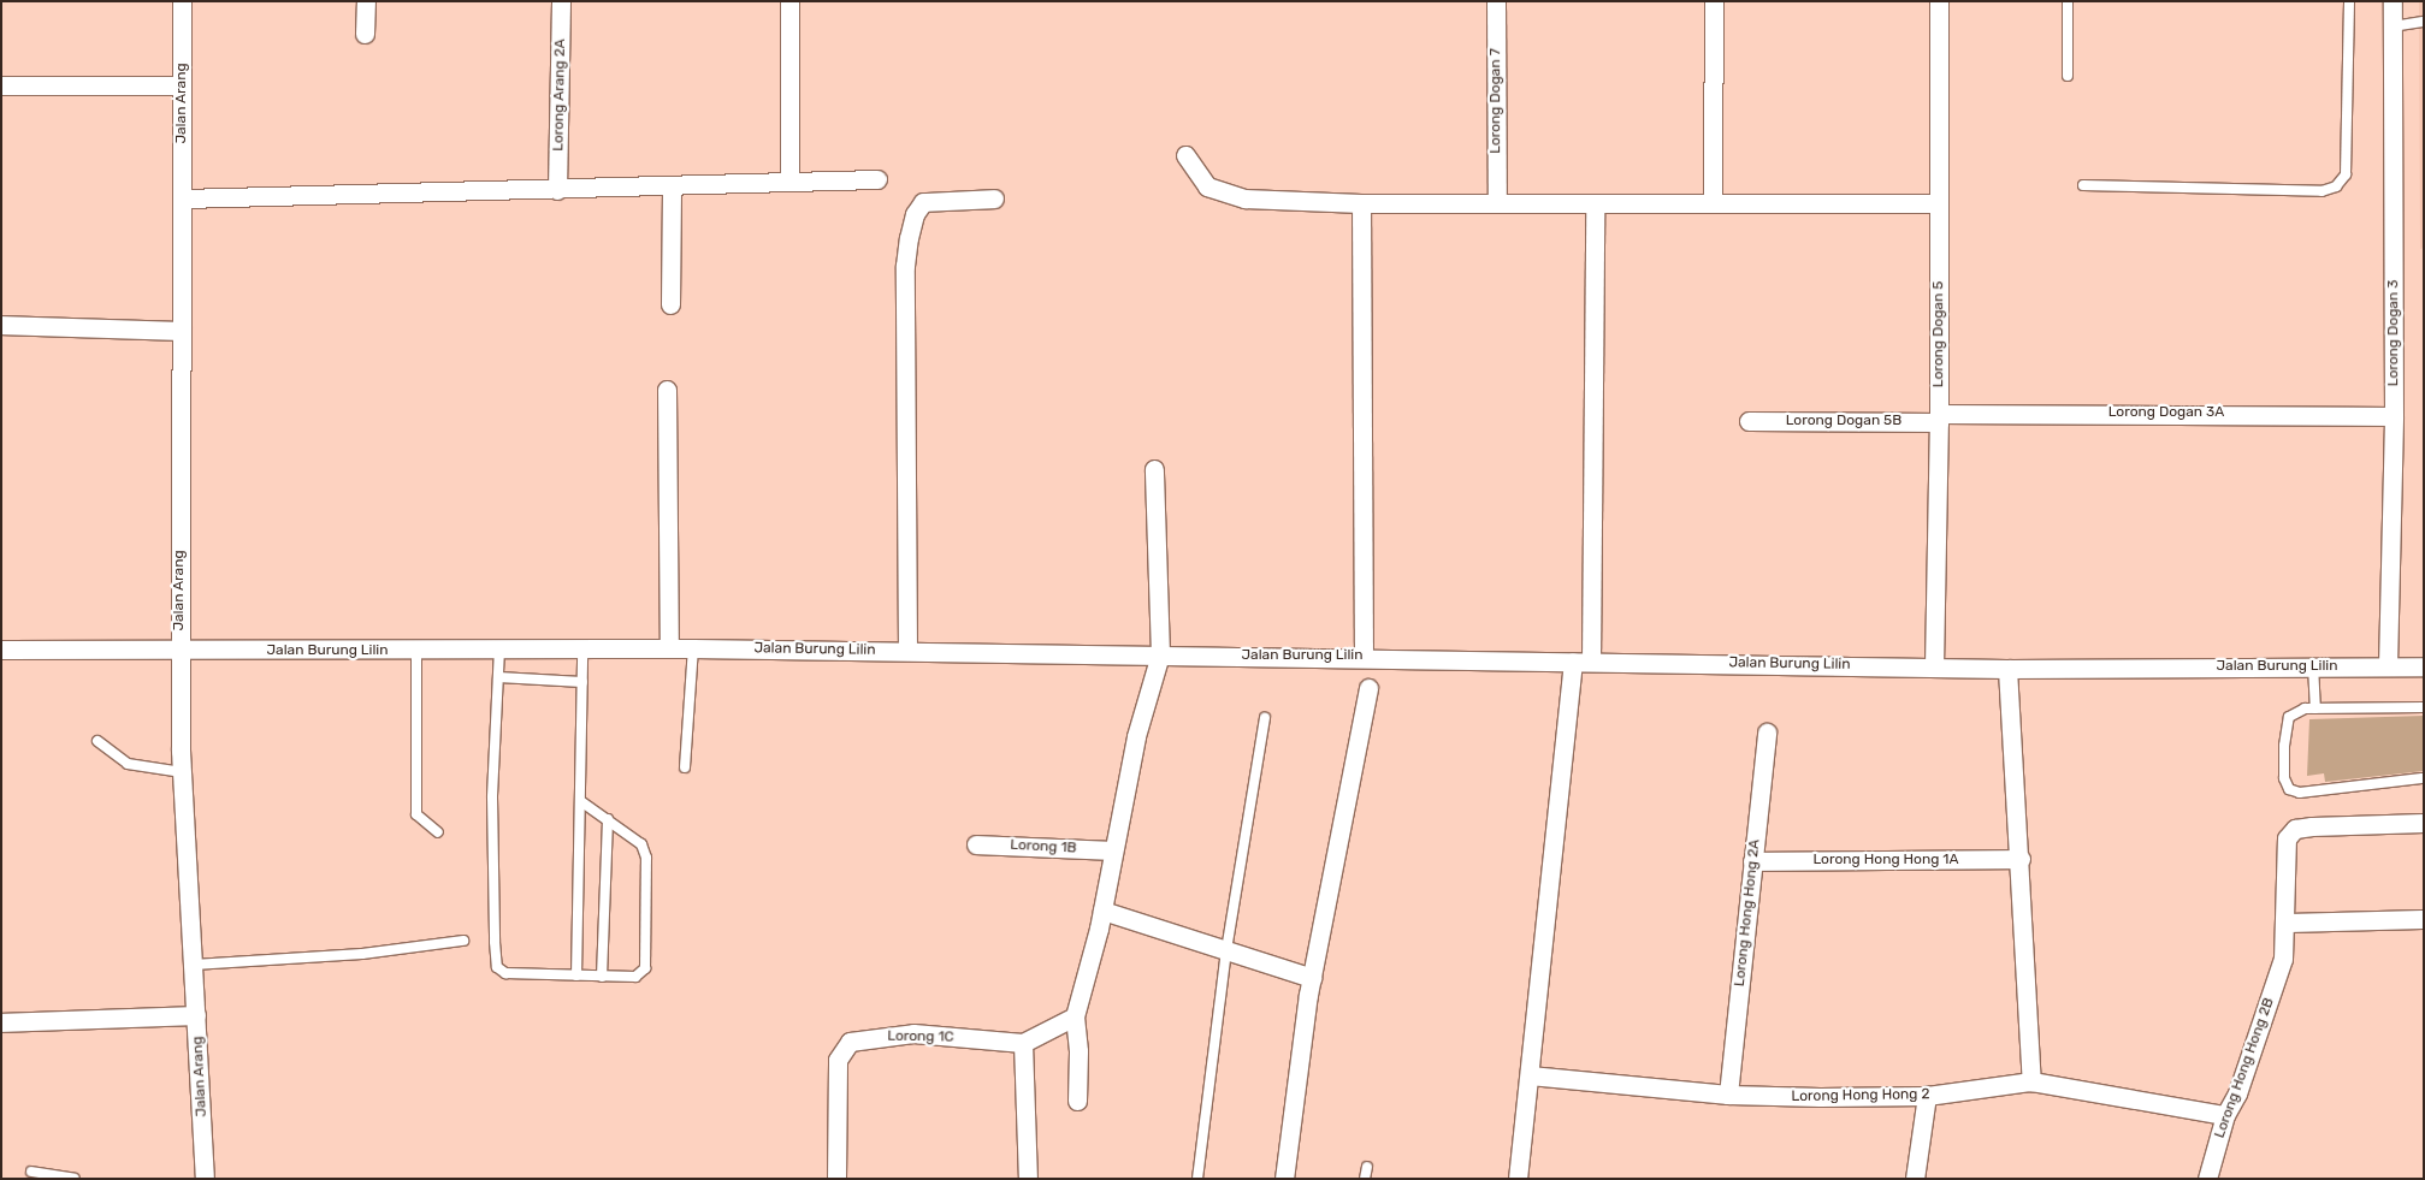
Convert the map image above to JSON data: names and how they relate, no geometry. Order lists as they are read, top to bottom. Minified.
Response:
{"streets":{"street":["Lorong Arang 2A","Lorong Dogan 7","Jalan Arang","Lorong Dogan 3","Lorong Dogan 5","Lorong Dogan 3A","Lorong Dogan 5B","Jalan Burung Lilin","Lorong 1B","Lorong Hong Hong 1A","Lorong Hong Hong 2A","Lorong 1C","Lorong Hong Hong 2B","Lorong Hong Hong 2"]},"crossings":[["Jalan Arang","Jalan Burung Lilin"],["Lorong Dogan 3","Lorong Dogan 3A"],["Lorong Dogan 3","Jalan Burung Lilin"],["Lorong Dogan 5","Lorong Dogan 3A"],["Lorong Dogan 5","Lorong Dogan 5B"],["Lorong Dogan 5","Jalan Burung Lilin"],["Lorong Dogan 3A","Lorong Dogan 5B"],["Lorong Hong Hong 1A","Lorong Hong Hong 2A"],["Lorong Hong Hong 2A","Lorong Hong Hong 2"],["Lorong Hong Hong 2B","Lorong Hong Hong 2"]]}
